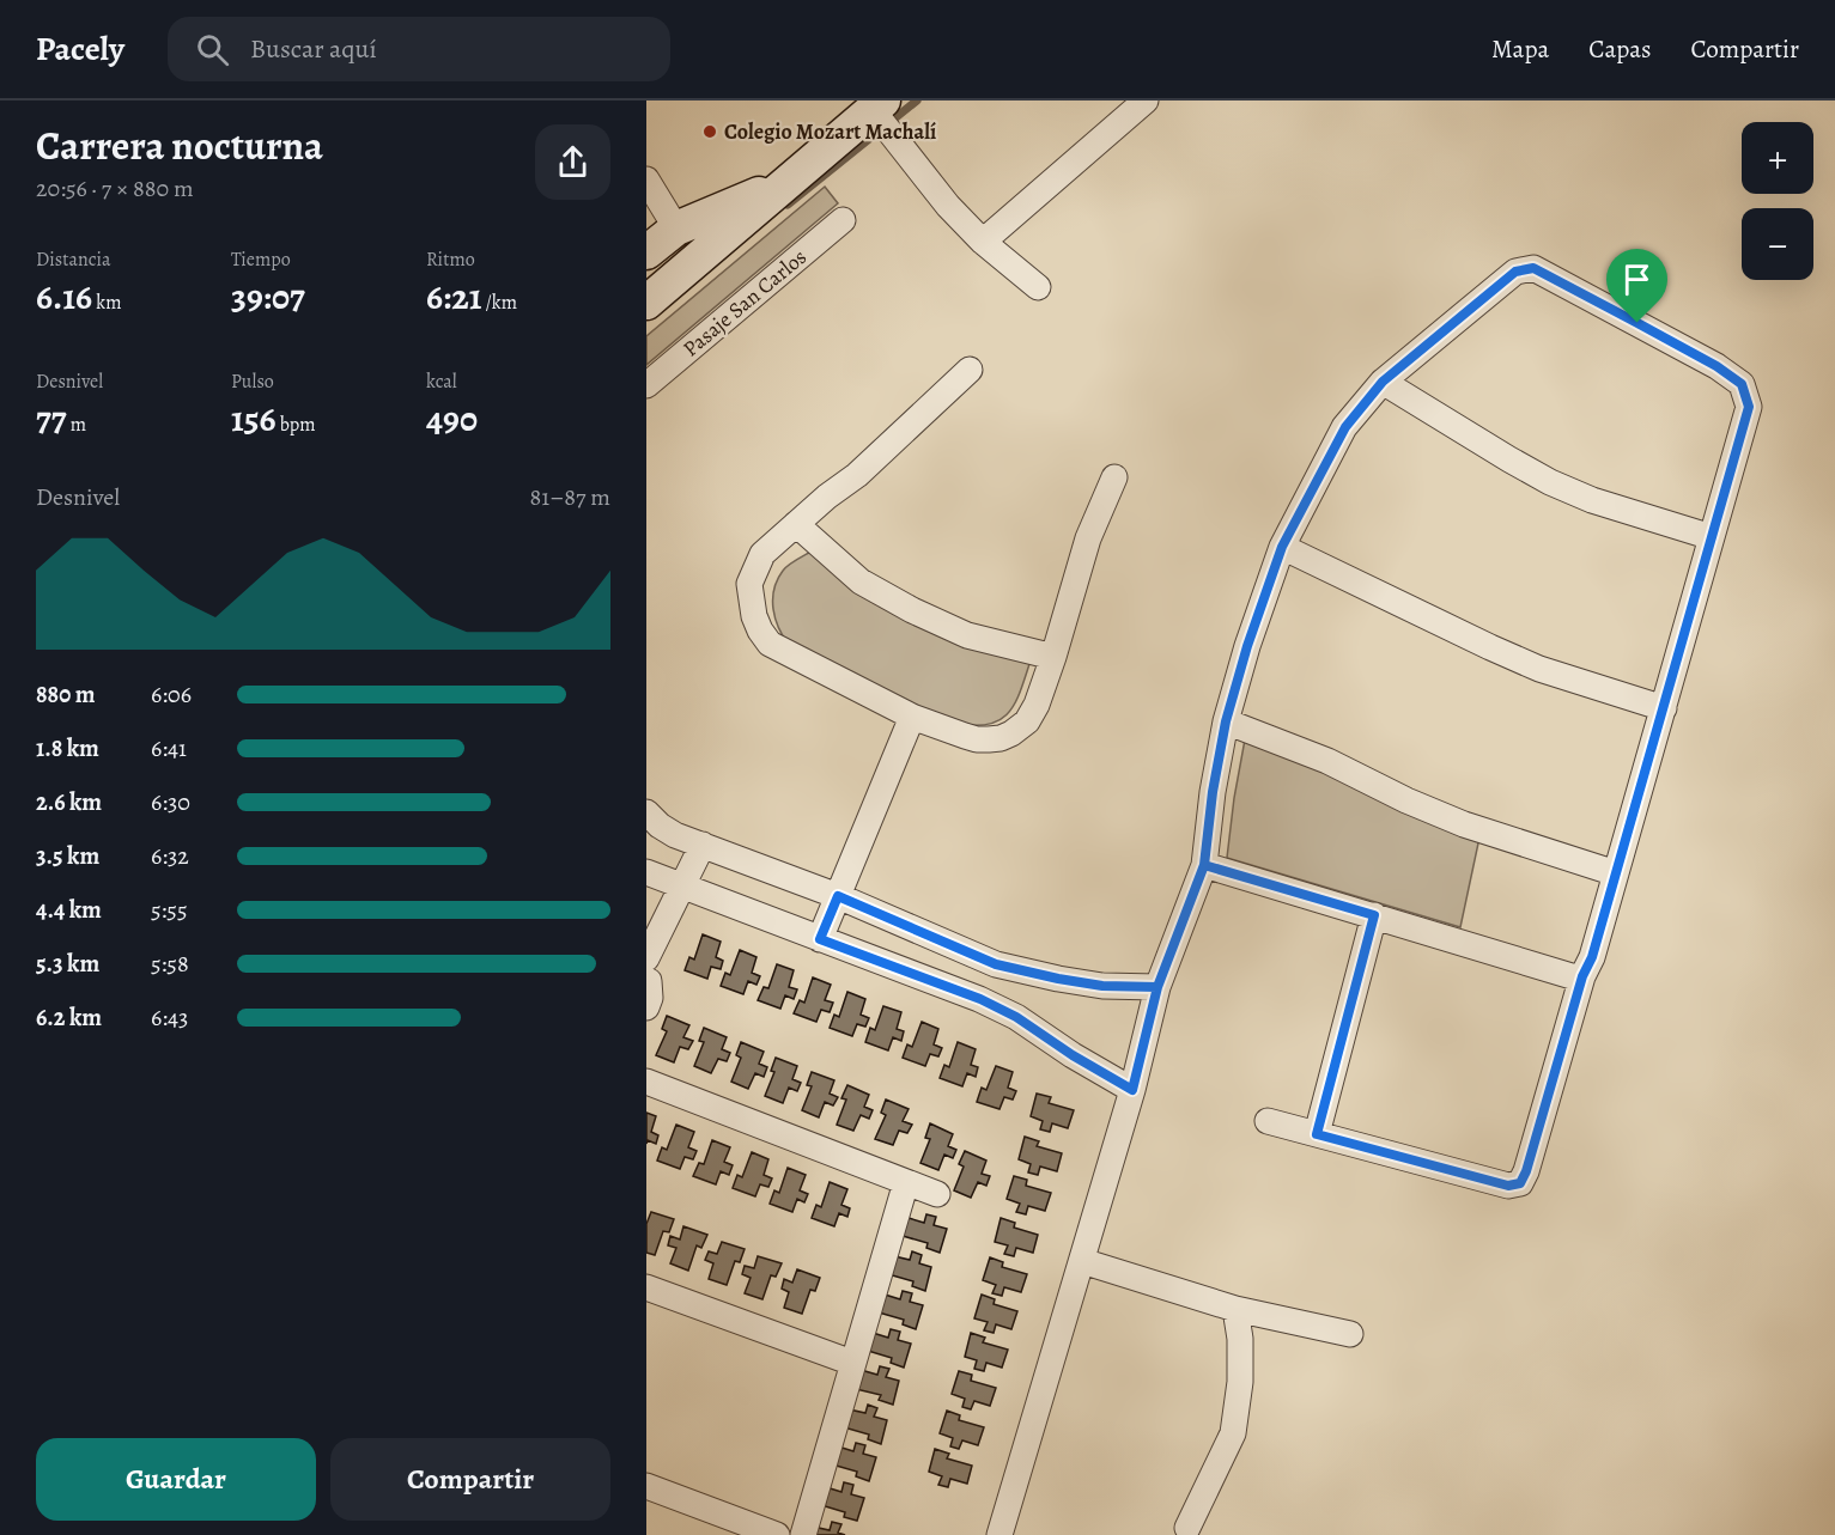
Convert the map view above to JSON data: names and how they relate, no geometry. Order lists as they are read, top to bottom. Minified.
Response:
{"streets":{"street":["Pasaje San Carlos"]},"places":["Colegio Mozart Machalí"],"page":{"header":"Pacely","search":"Buscar aquí","nav":["Mapa","Capas","Compartir"],"heading":["Carrera nocturna","20:56 · 7 × 880 m"],"map_buttons":["+","−"],"stats":[["Distancia","6.16 km"],["Tiempo","39:07"],["Ritmo","6:21 /km"],["Desnivel","77 m"],["Pulso","156 bpm"],["kcal","490"]],"chart":["Desnivel","81–87 m"],"list":[{"name":"880 m","note":"6:06"},{"name":"1.8 km","note":"6:41"},{"name":"2.6 km","note":"6:30"},{"name":"3.5 km","note":"6:32"},{"name":"4.4 km","note":"5:55"},{"name":"5.3 km","note":"5:58"},{"name":"6.2 km","note":"6:43"}],"buttons":["Guardar","Compartir"]}}
